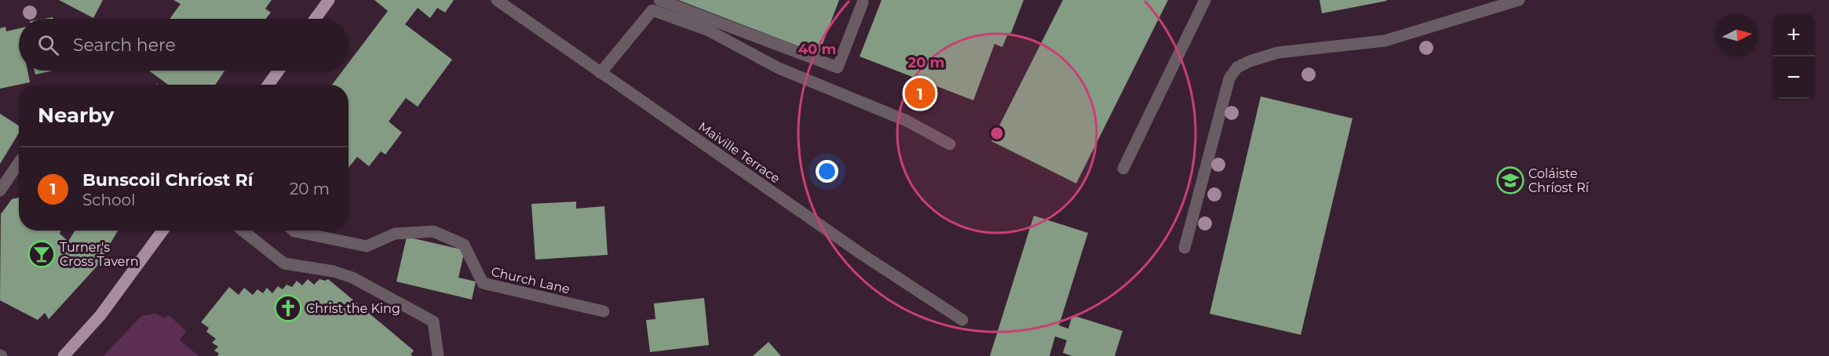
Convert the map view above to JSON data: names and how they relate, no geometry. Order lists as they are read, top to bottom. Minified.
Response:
{"streets":{"street":["Maiville Terrace","Church Lane"]},"places":{"school or university":["Coláiste Chríost Rí"],"bar":["Turner's Cross Tavern"],"church":["Christ the King"]},"north":"right","page":{"map_buttons":["+","−"],"search":"Search here","pins":"1","heading":"Nearby","list":[{"mark":"1","name":"Bunscoil Chríost Rí","note":"School","value":"20 m"}]},"rings":["40 m","20 m"]}
